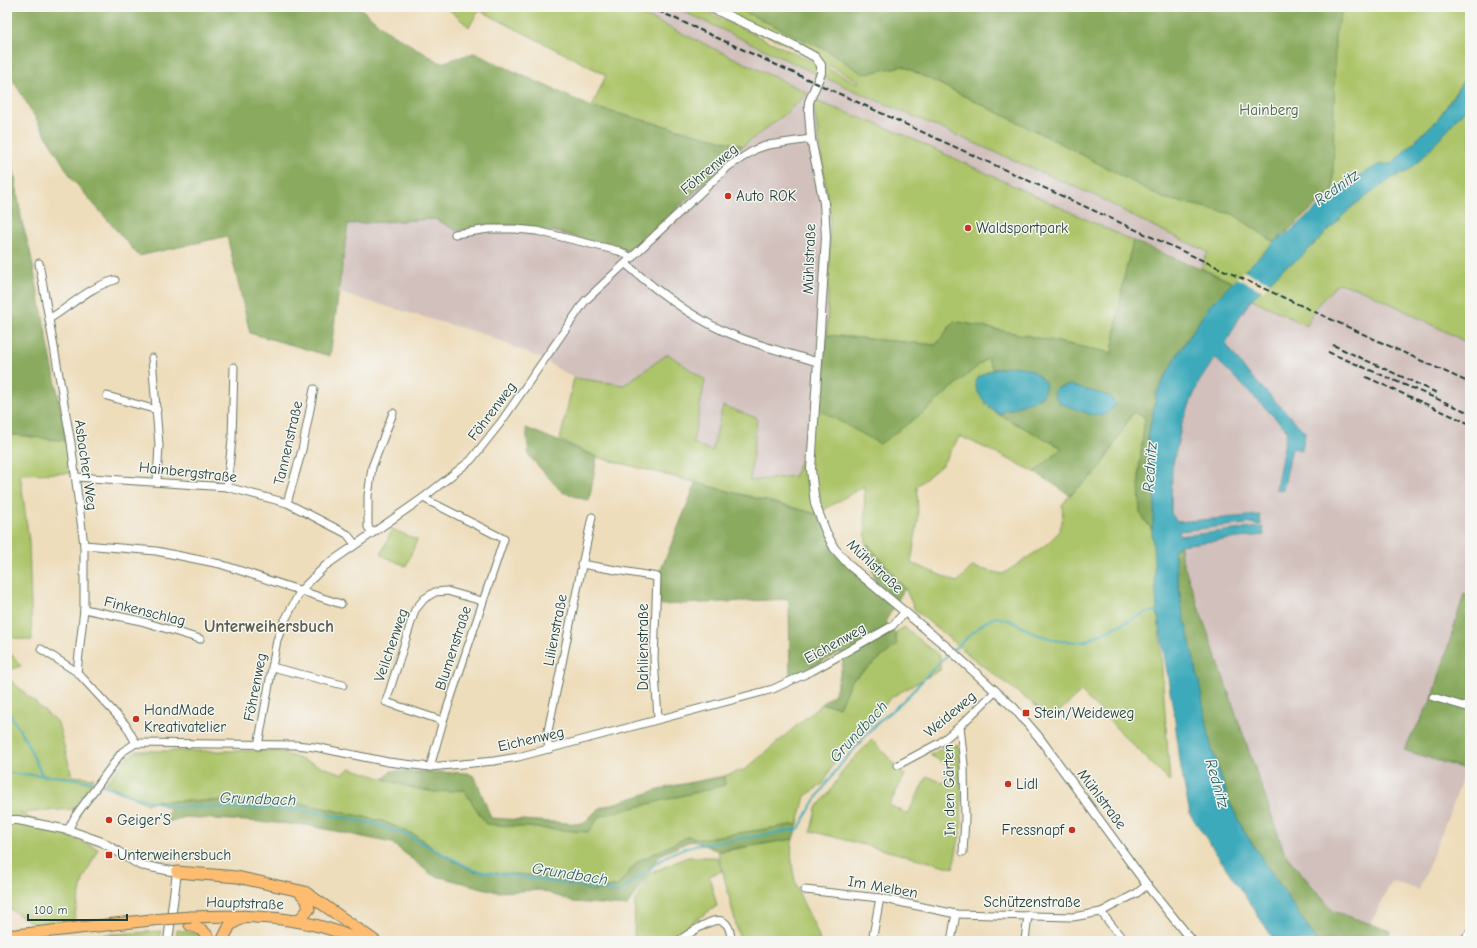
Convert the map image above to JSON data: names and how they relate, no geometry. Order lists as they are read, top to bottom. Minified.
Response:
{"streets":{"main road":["Hauptstraße"],"street":["Föhrenweg","Mühlstraße","Tannenstraße","Asbacher Weg","Hainbergstraße","Finkenschlag","Lilienstraße","Eichenweg","Veilchenweg","Dahlienstraße","Blumenstraße","Weideweg","In den Gärten","Im Melben","Schützenstraße"]},"crossings":[["Föhrenweg","Mühlstraße"],["Föhrenweg","Hainbergstraße"],["Föhrenweg","Eichenweg"],["Föhrenweg","Blumenstraße"],["Mühlstraße","Eichenweg"],["Mühlstraße","Weideweg"],["Mühlstraße","Schützenstraße"],["Tannenstraße","Hainbergstraße"],["Asbacher Weg","Hainbergstraße"],["Asbacher Weg","Finkenschlag"],["Lilienstraße","Eichenweg"],["Lilienstraße","Dahlienstraße"],["Eichenweg","Dahlienstraße"],["Eichenweg","Blumenstraße"],["Veilchenweg","Blumenstraße"],["Weideweg","In den Gärten"],["Im Melben","Schützenstraße"]],"districts":["Unterweihersbuch"],"water":["Rednitz","Grundbach"],"parks":["Hainberg"],"places":{"other":["Auto ROK","Waldsportpark","HandMade Kreativatelier","Lidl","Geiger’S","Fressnapf"],"transit":["Stein/Weideweg","Unterweihersbuch"]},"scale_bar":"100 m"}
